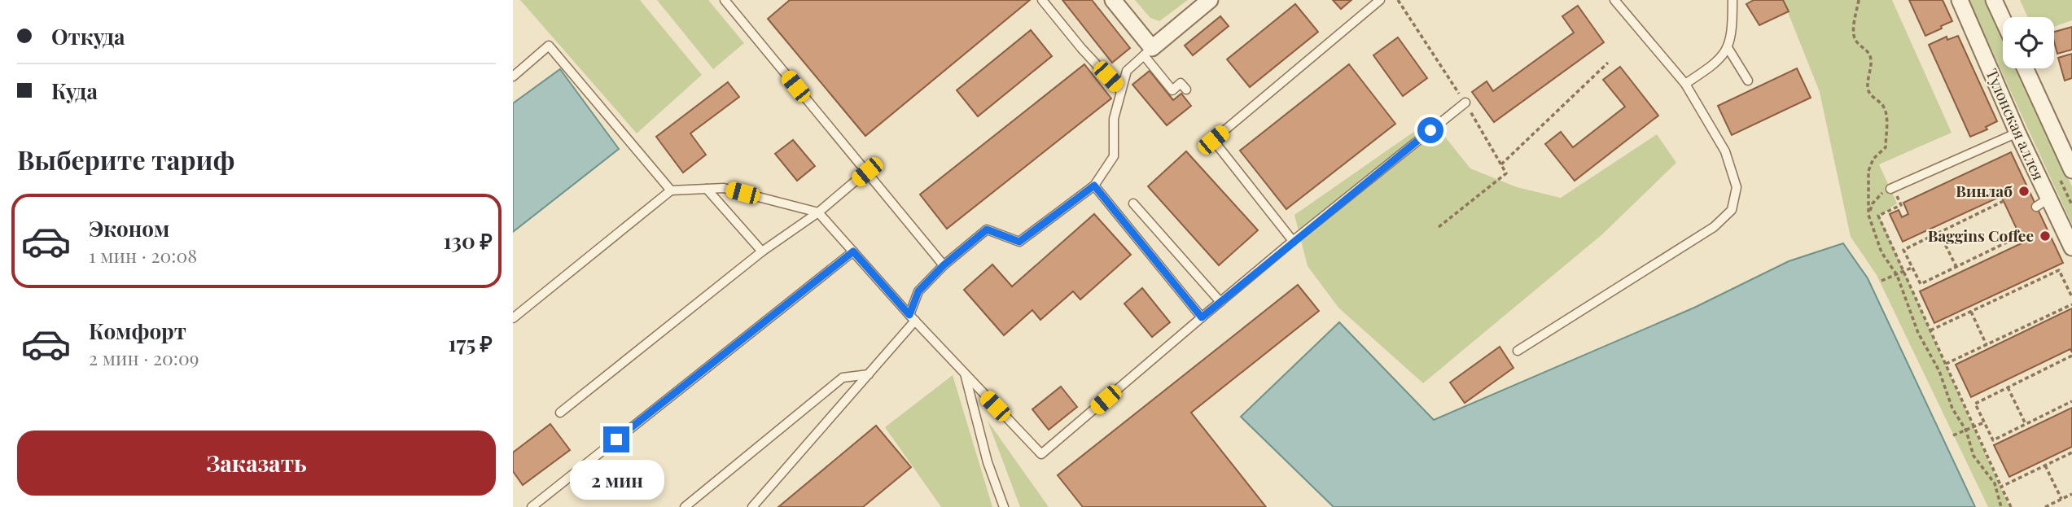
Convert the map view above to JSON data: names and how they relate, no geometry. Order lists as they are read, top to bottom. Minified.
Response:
{"streets":{"street":["Тулонская аллея"]},"places":["Винлаб","Baggins Coffee"],"page":{"banner":["Откуда","Куда"],"heading":"Выберите тариф","list":[{"name":"Эконом","note":"1 мин · 20:08","value":"130 ₽"},{"name":"Комфорт","note":"2 мин · 20:09","value":"175 ₽"}],"buttons":"Заказать","bubble":"2 мин"}}
